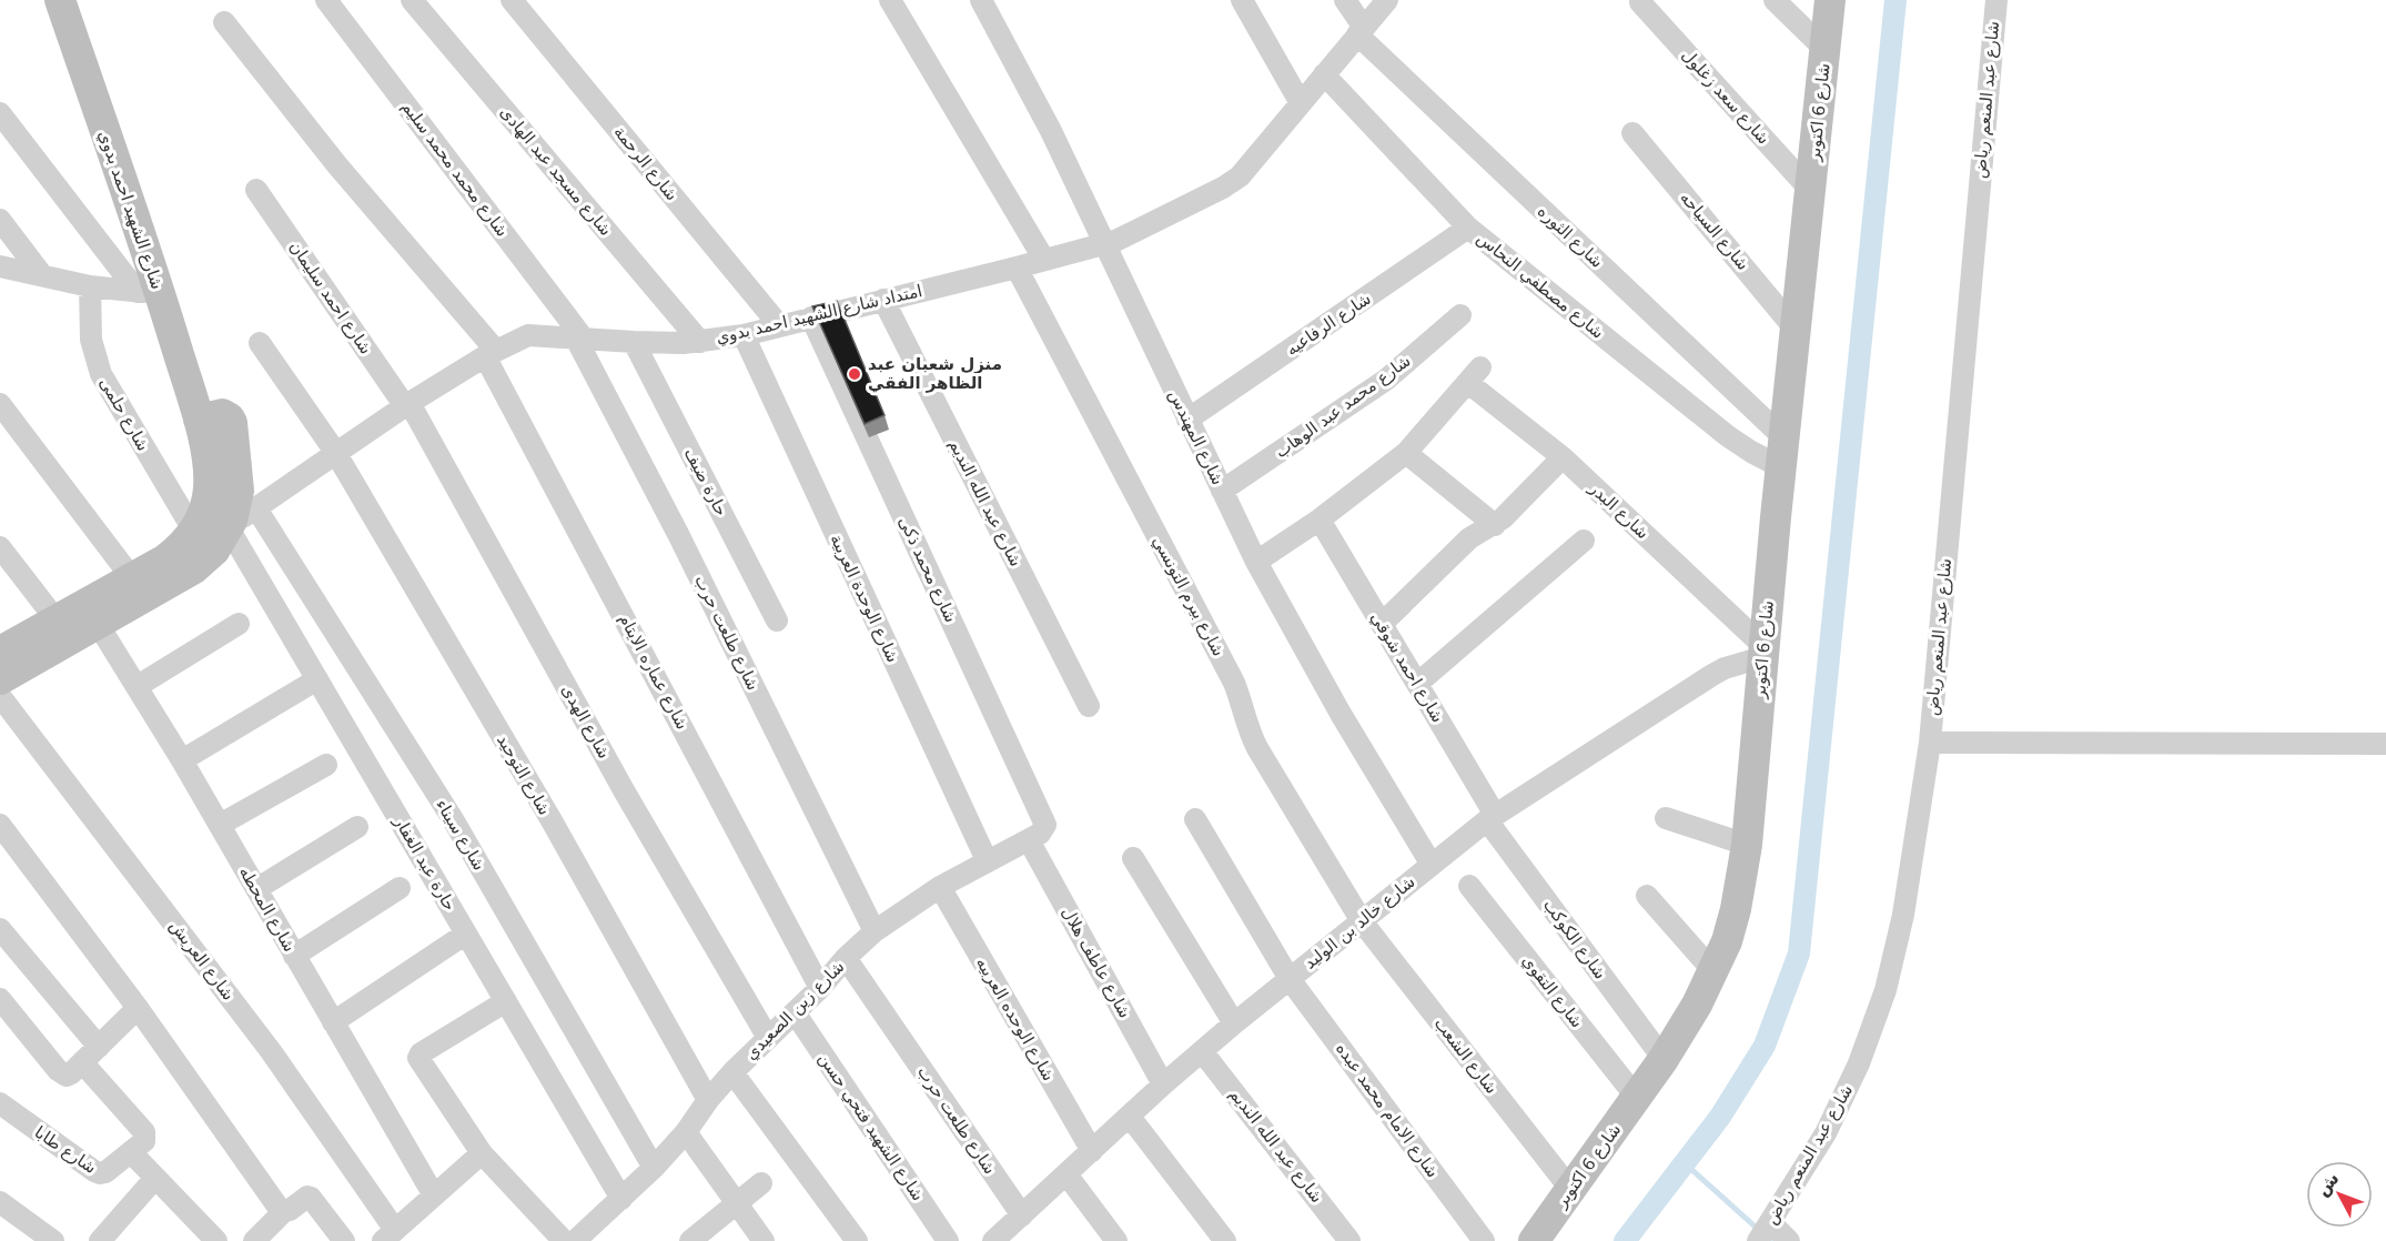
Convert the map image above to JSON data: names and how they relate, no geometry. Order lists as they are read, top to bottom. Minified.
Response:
{"streets":{"main road":["شارع 6 اكتوبر","شارع الشهيد احمد بدوي"],"street":["شارع سعد زغلول","شارع عبد المنعم رياض","شارع الرحمة","شارع محمد محمد سليم","شارع مسجد عبد الهادى","شارع السياحه","شارع الثوره","شارع مصطفي النحاس","شارع احمد سليمان","امتداد شارع الشهيد احمد بدوي","شارع الرفاعيه","شارع محمد عبد الوهاب","شارع حلمى","شارع المهندس","حارة ضيف","شارع عبد الله النديم","شارع البدر","شارع محمد ذكى","شارع بيرم التونسي","شارع الوحدة العربية","شارع طلعت حرب","شارع احمد شوقي","شارع عماره الايتام","شارع الهدى","شارع التوحيد","شارع سيناء","حارة عبد الغفار","شارع المحطه","شارع خالد بن الوليد","شارع الكوكب","شارع العريش","شارع عاطف هلال","شارع التقوي","شارع زين الصعيدي","شارع الوحده العربيه","شارع الشعب","شارع الامام محمد عبده","شارع الشهيد فتحي حسن","شارع طابا"]},"crossings":[["شارع سعد زغلول","شارع 6 اكتوبر"],["شارع 6 اكتوبر","شارع السياحه"],["شارع 6 اكتوبر","شارع الثوره"],["شارع 6 اكتوبر","شارع مصطفي النحاس"],["شارع 6 اكتوبر","شارع البدر"],["شارع 6 اكتوبر","شارع خالد بن الوليد"],["شارع 6 اكتوبر","شارع الكوكب"],["شارع 6 اكتوبر","شارع التقوي"],["شارع 6 اكتوبر","شارع الشعب"],["شارع الرحمة","امتداد شارع الشهيد احمد بدوي"],["شارع محمد محمد سليم","امتداد شارع الشهيد احمد بدوي"],["شارع محمد محمد سليم","شارع طلعت حرب"],["شارع مسجد عبد الهادى","امتداد شارع الشهيد احمد بدوي"],["شارع الشهيد احمد بدوي","امتداد شارع الشهيد احمد بدوي"],["شارع الشهيد احمد بدوي","شارع حلمى"],["شارع الشهيد احمد بدوي","شارع سيناء"],["شارع الشهيد احمد بدوي","حارة عبد الغفار"],["شارع الشهيد احمد بدوي","شارع المحطه"],["شارع الثوره","شارع مصطفي النحاس"],["شارع الثوره","امتداد شارع الشهيد احمد بدوي"],["شارع مصطفي النحاس","امتداد شارع الشهيد احمد بدوي"],["شارع مصطفي النحاس","شارع الرفاعيه"],["شارع احمد سليمان","امتداد شارع الشهيد احمد بدوي"],["شارع احمد سليمان","شارع الهدى"],["امتداد شارع الشهيد احمد بدوي","شارع حلمى"],["امتداد شارع الشهيد احمد بدوي","شارع المهندس"],["امتداد شارع الشهيد احمد بدوي","حارة ضيف"],["امتداد شارع الشهيد احمد بدوي","شارع عبد الله النديم"],["امتداد شارع الشهيد احمد بدوي","شارع محمد ذكى"],["امتداد شارع الشهيد احمد بدوي","شارع بيرم التونسي"],["امتداد شارع الشهيد احمد بدوي","شارع الوحدة العربية"],["امتداد شارع الشهيد احمد بدوي","شارع طلعت حرب"],["امتداد شارع الشهيد احمد بدوي","شارع عماره الايتام"],["امتداد شارع الشهيد احمد بدوي","شارع الهدى"],["امتداد شارع الشهيد احمد بدوي","شارع التوحيد"],["امتداد شارع الشهيد احمد بدوي","شارع سيناء"],["امتداد شارع الشهيد احمد بدوي","حارة عبد الغفار"],["شارع الرفاعيه","شارع المهندس"],["شارع محمد عبد الوهاب","شارع المهندس"],["شارع حلمى","شارع سيناء"],["شارع حلمى","حارة عبد الغفار"],["شارع المهندس","شارع خالد بن الوليد"],["شارع عبد الله النديم","شارع خالد بن الوليد"],["شارع البدر","شارع خالد بن الوليد"],["شارع محمد ذكى","شارع زين الصعيدي"],["شارع بيرم التونسي","شارع خالد بن الوليد"],["شارع بيرم التونسي","شارع الشعب"],["شارع الوحدة العربية","شارع زين الصعيدي"],["شارع طلعت حرب","شارع خالد بن الوليد"],["شارع طلعت حرب","شارع زين الصعيدي"],["شارع احمد شوقي","شارع خالد بن الوليد"],["شارع احمد شوقي","شارع الكوكب"],["شارع عماره الايتام","شارع زين الصعيدي"],["شارع الهدى","شارع زين الصعيدي"],["شارع التوحيد","شارع زين الصعيدي"],["شارع سيناء","حارة عبد الغفار"],["شارع سيناء","شارع زين الصعيدي"],["حارة عبد الغفار","شارع زين الصعيدي"],["شارع خالد بن الوليد","شارع الكوكب"],["شارع خالد بن الوليد","شارع عاطف هلال"],["شارع خالد بن الوليد","شارع الوحده العربيه"],["شارع خالد بن الوليد","شارع الشعب"],["شارع خالد بن الوليد","شارع الامام محمد عبده"],["شارع عاطف هلال","شارع زين الصعيدي"],["شارع زين الصعيدي","شارع الوحده العربيه"],["شارع زين الصعيدي","شارع الشهيد فتحي حسن"]],"places":["منزل شعبان عبد الظاهر الفقي"],"north":"top left"}
